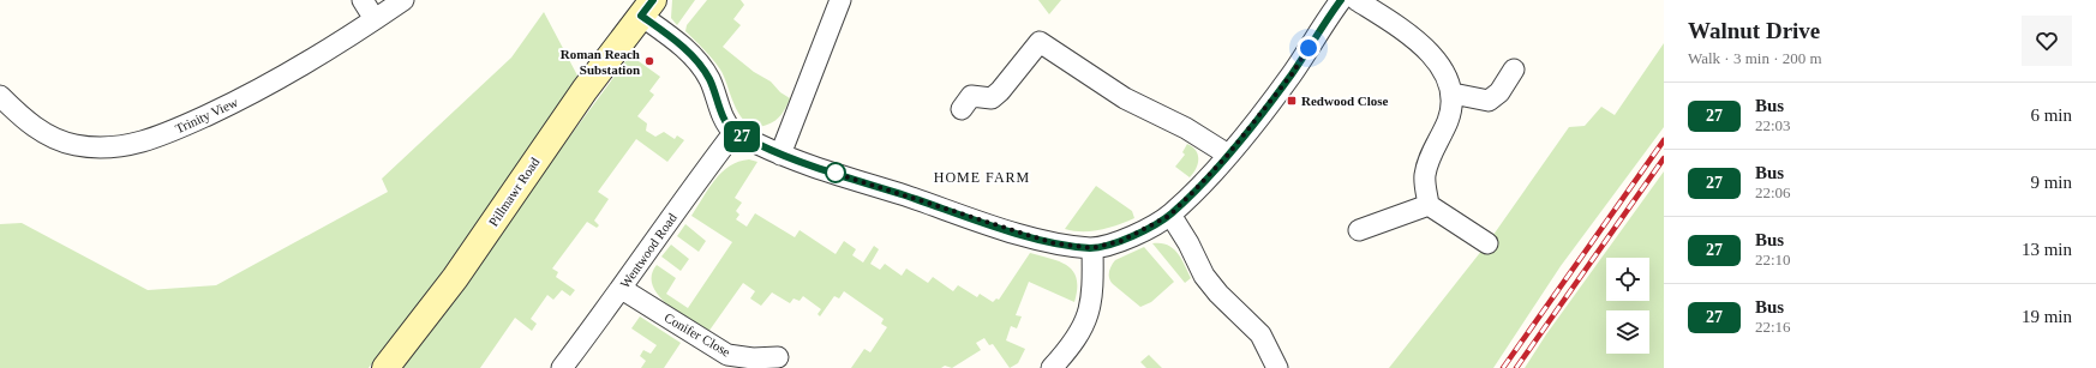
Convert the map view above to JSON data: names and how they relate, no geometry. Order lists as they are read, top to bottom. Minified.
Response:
{"streets":{"street":["Trinity View","Pillmawr Road","Wentwood Road","Conifer Close"]},"crossings":[["Wentwood Road","Conifer Close"]],"districts":["HOME FARM"],"places":{"other":["Roman Reach Substation"],"transit":["Redwood Close"]},"lines":["bus line 27"],"page":{"on_map":"27","heading":["Walnut Drive","Walk · 3 min · 200 m"],"list":[{"mark":"27","name":"Bus","note":"22:03","value":"6 min"},{"mark":"27","name":"Bus","note":"22:06","value":"9 min"},{"mark":"27","name":"Bus","note":"22:10","value":"13 min"},{"mark":"27","name":"Bus","note":"22:16","value":"19 min"}]}}
